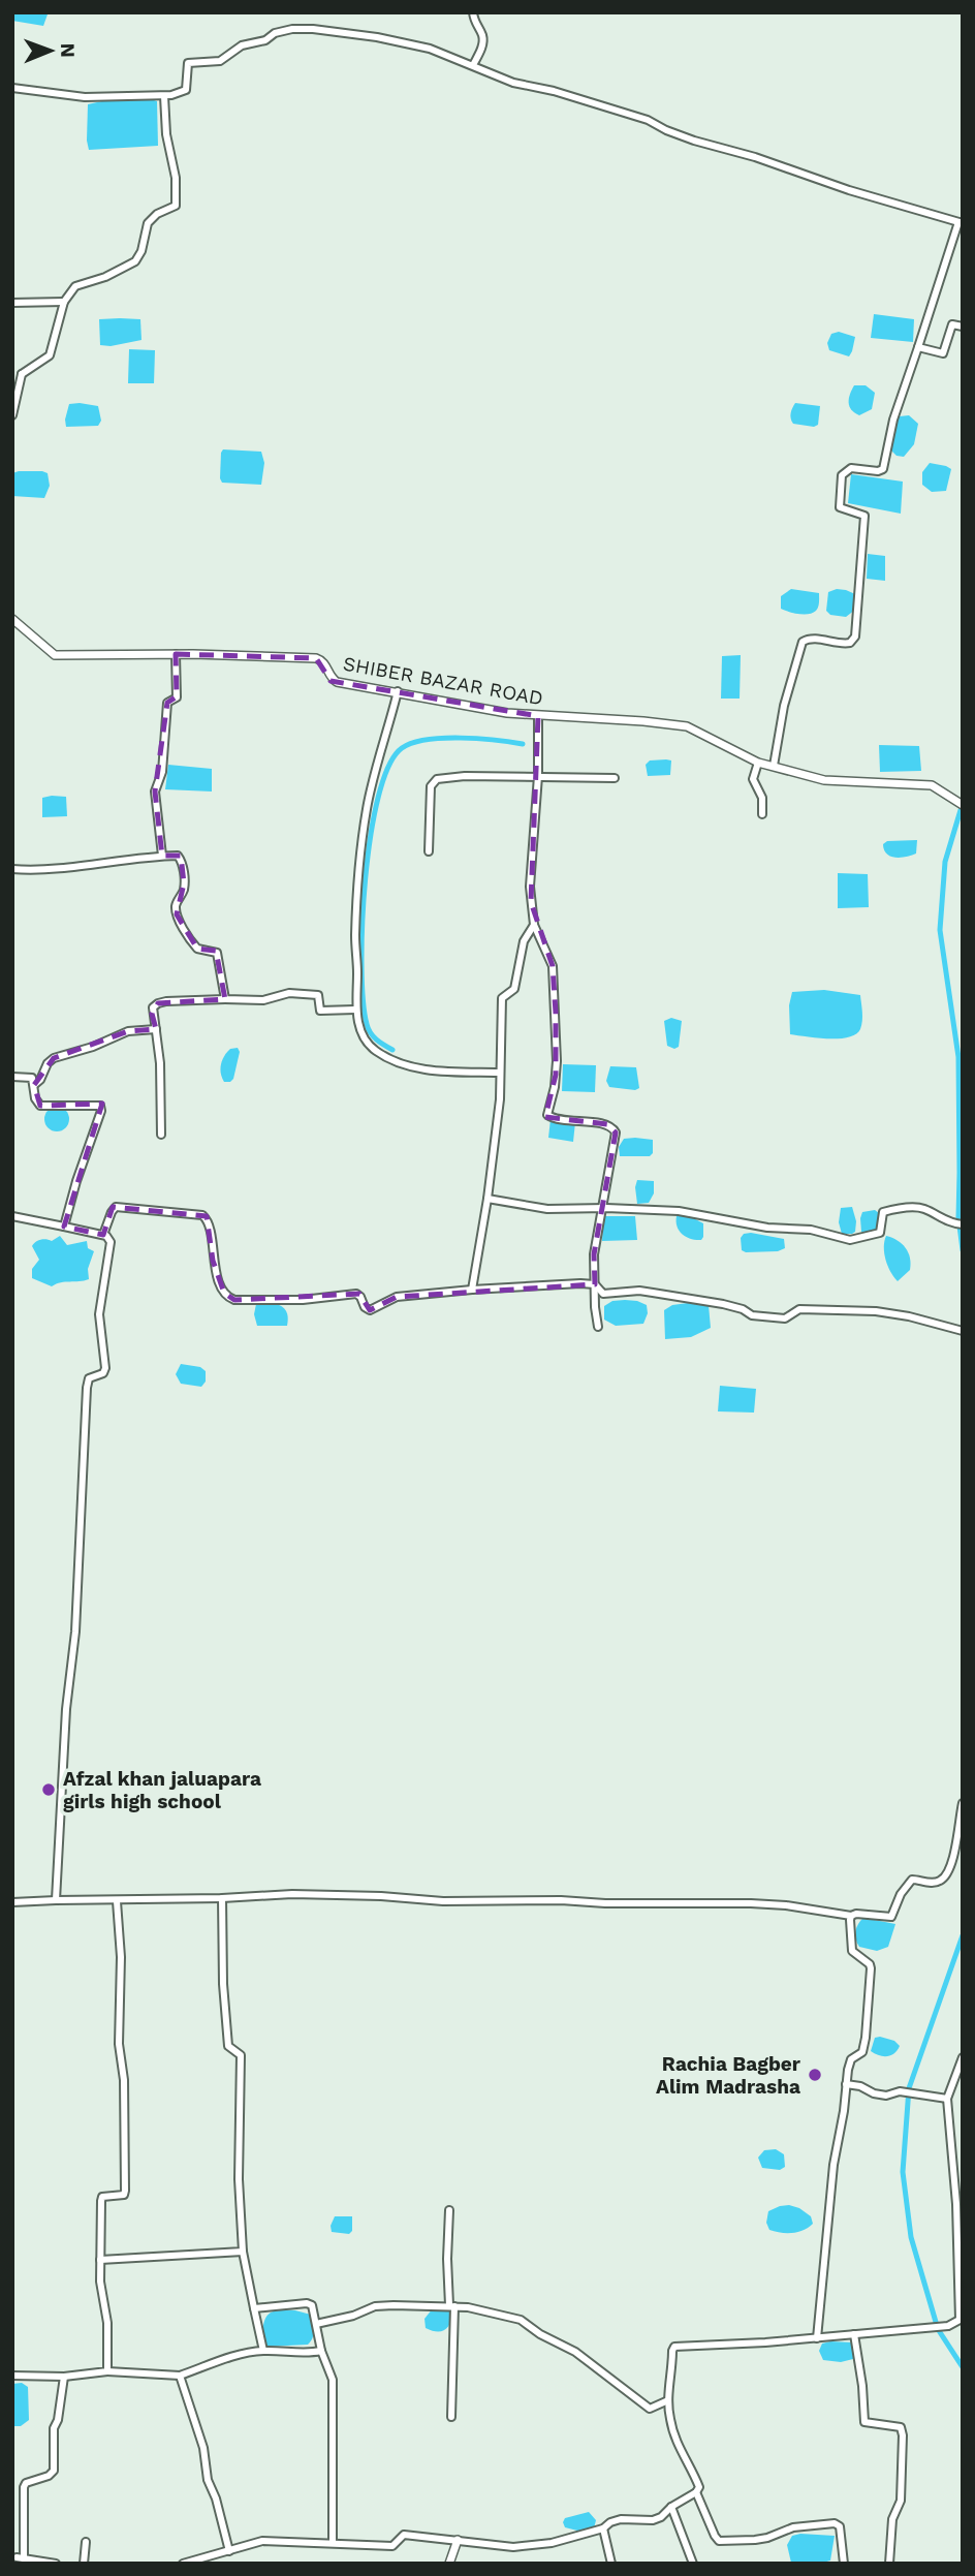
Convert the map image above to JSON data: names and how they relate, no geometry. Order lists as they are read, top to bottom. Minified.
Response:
{"streets":{"street":["SHIBER BAZAR ROAD"]},"places":["Afzal khan jaluapara girls high school","Rachia Bagber Alim Madrasha"],"north":"right"}
